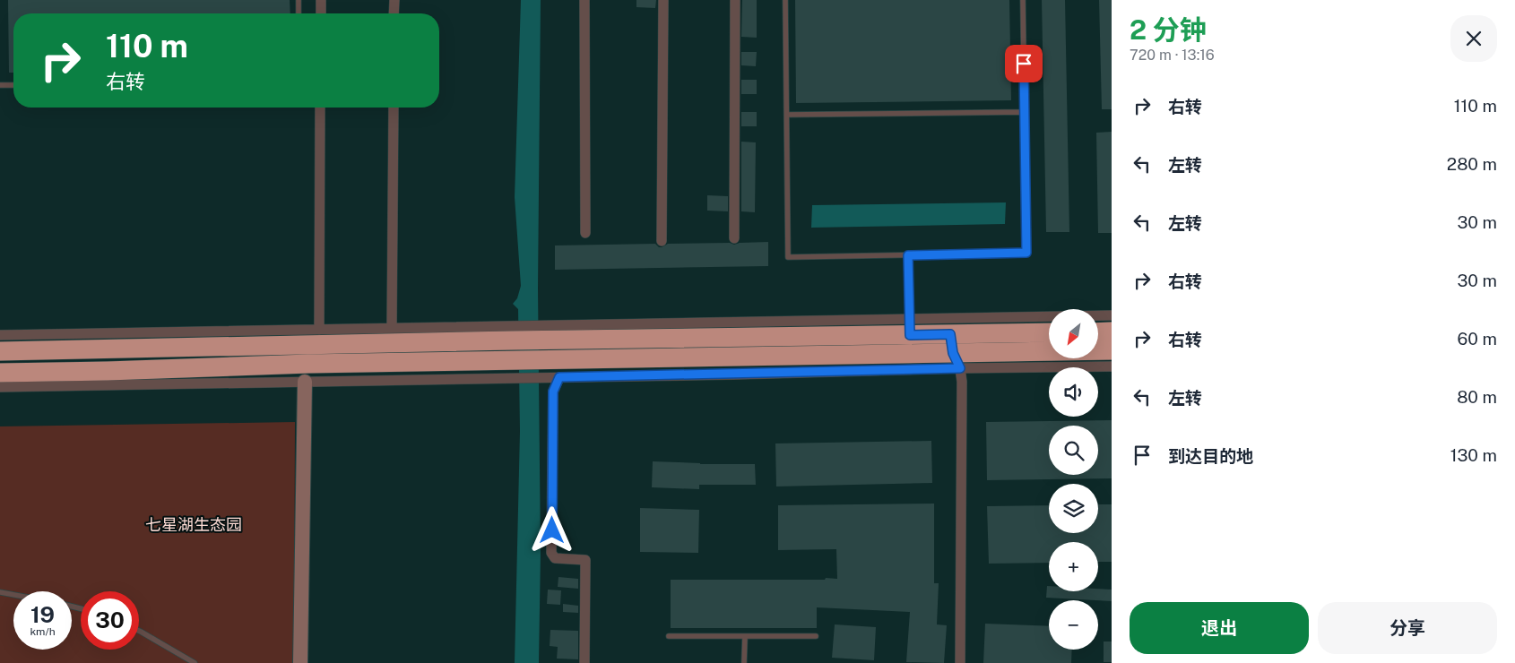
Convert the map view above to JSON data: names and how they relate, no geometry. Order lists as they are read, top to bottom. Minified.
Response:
{"parks":["七星湖生态园"],"north":"bottom left","page":{"heading":["2 分钟","720 m · 13:16"],"turn":["110 m","右转"],"list":[{"name":"右转","value":"110 m"},{"name":"左转","value":"280 m"},{"name":"左转","value":"30 m"},{"name":"右转","value":"30 m"},{"name":"右转","value":"60 m"},{"name":"左转","value":"80 m"},{"name":"到达目的地","value":"130 m"}],"map_buttons":["+","−"],"speed":"19 km/h","limit":"30","buttons":["退出","分享"]}}
